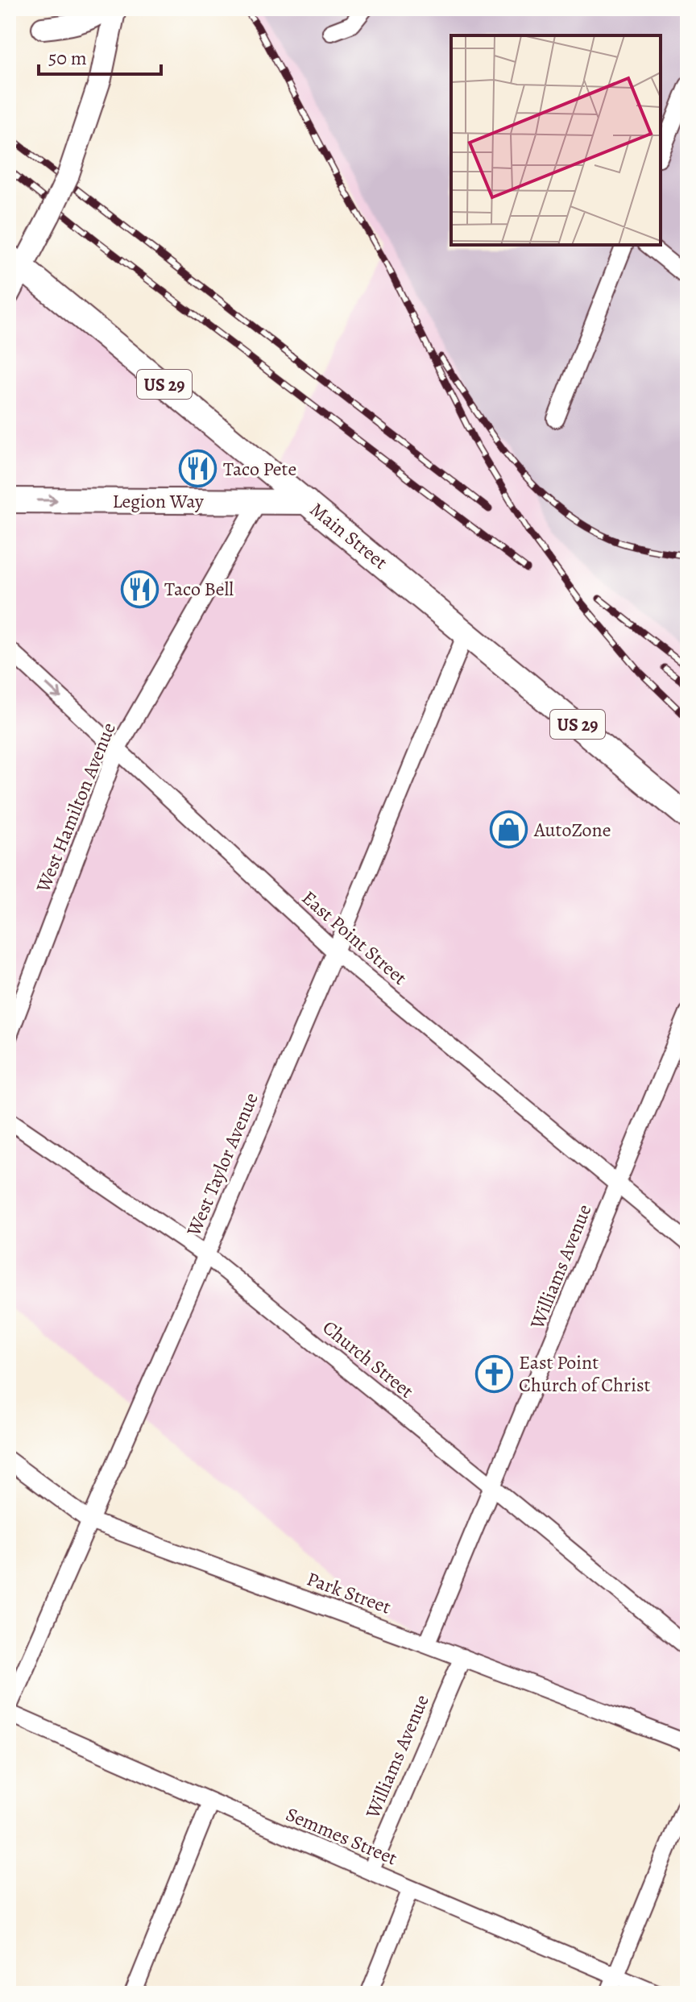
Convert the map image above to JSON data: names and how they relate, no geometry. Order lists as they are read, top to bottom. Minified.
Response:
{"streets":{"main road":["US 29","Legion Way","Main Street"],"street":["West Hamilton Avenue","East Point Street","West Taylor Avenue","Williams Avenue","Church Street","Park Street","Semmes Street"]},"crossings":[["Legion Way","Main Street"],["Legion Way","West Hamilton Avenue"],["Main Street","West Taylor Avenue"],["West Hamilton Avenue","East Point Street"],["East Point Street","West Taylor Avenue"],["East Point Street","Williams Avenue"],["West Taylor Avenue","Church Street"],["West Taylor Avenue","Park Street"],["West Taylor Avenue","Semmes Street"],["Williams Avenue","Church Street"],["Williams Avenue","Park Street"],["Williams Avenue","Semmes Street"]],"one_way":["Legion Way"],"places":{"restaurant":["Taco Pete","Taco Bell"],"shop":["AutoZone"],"church":["East Point Church of Christ"]},"scale_bar":"50 m"}
